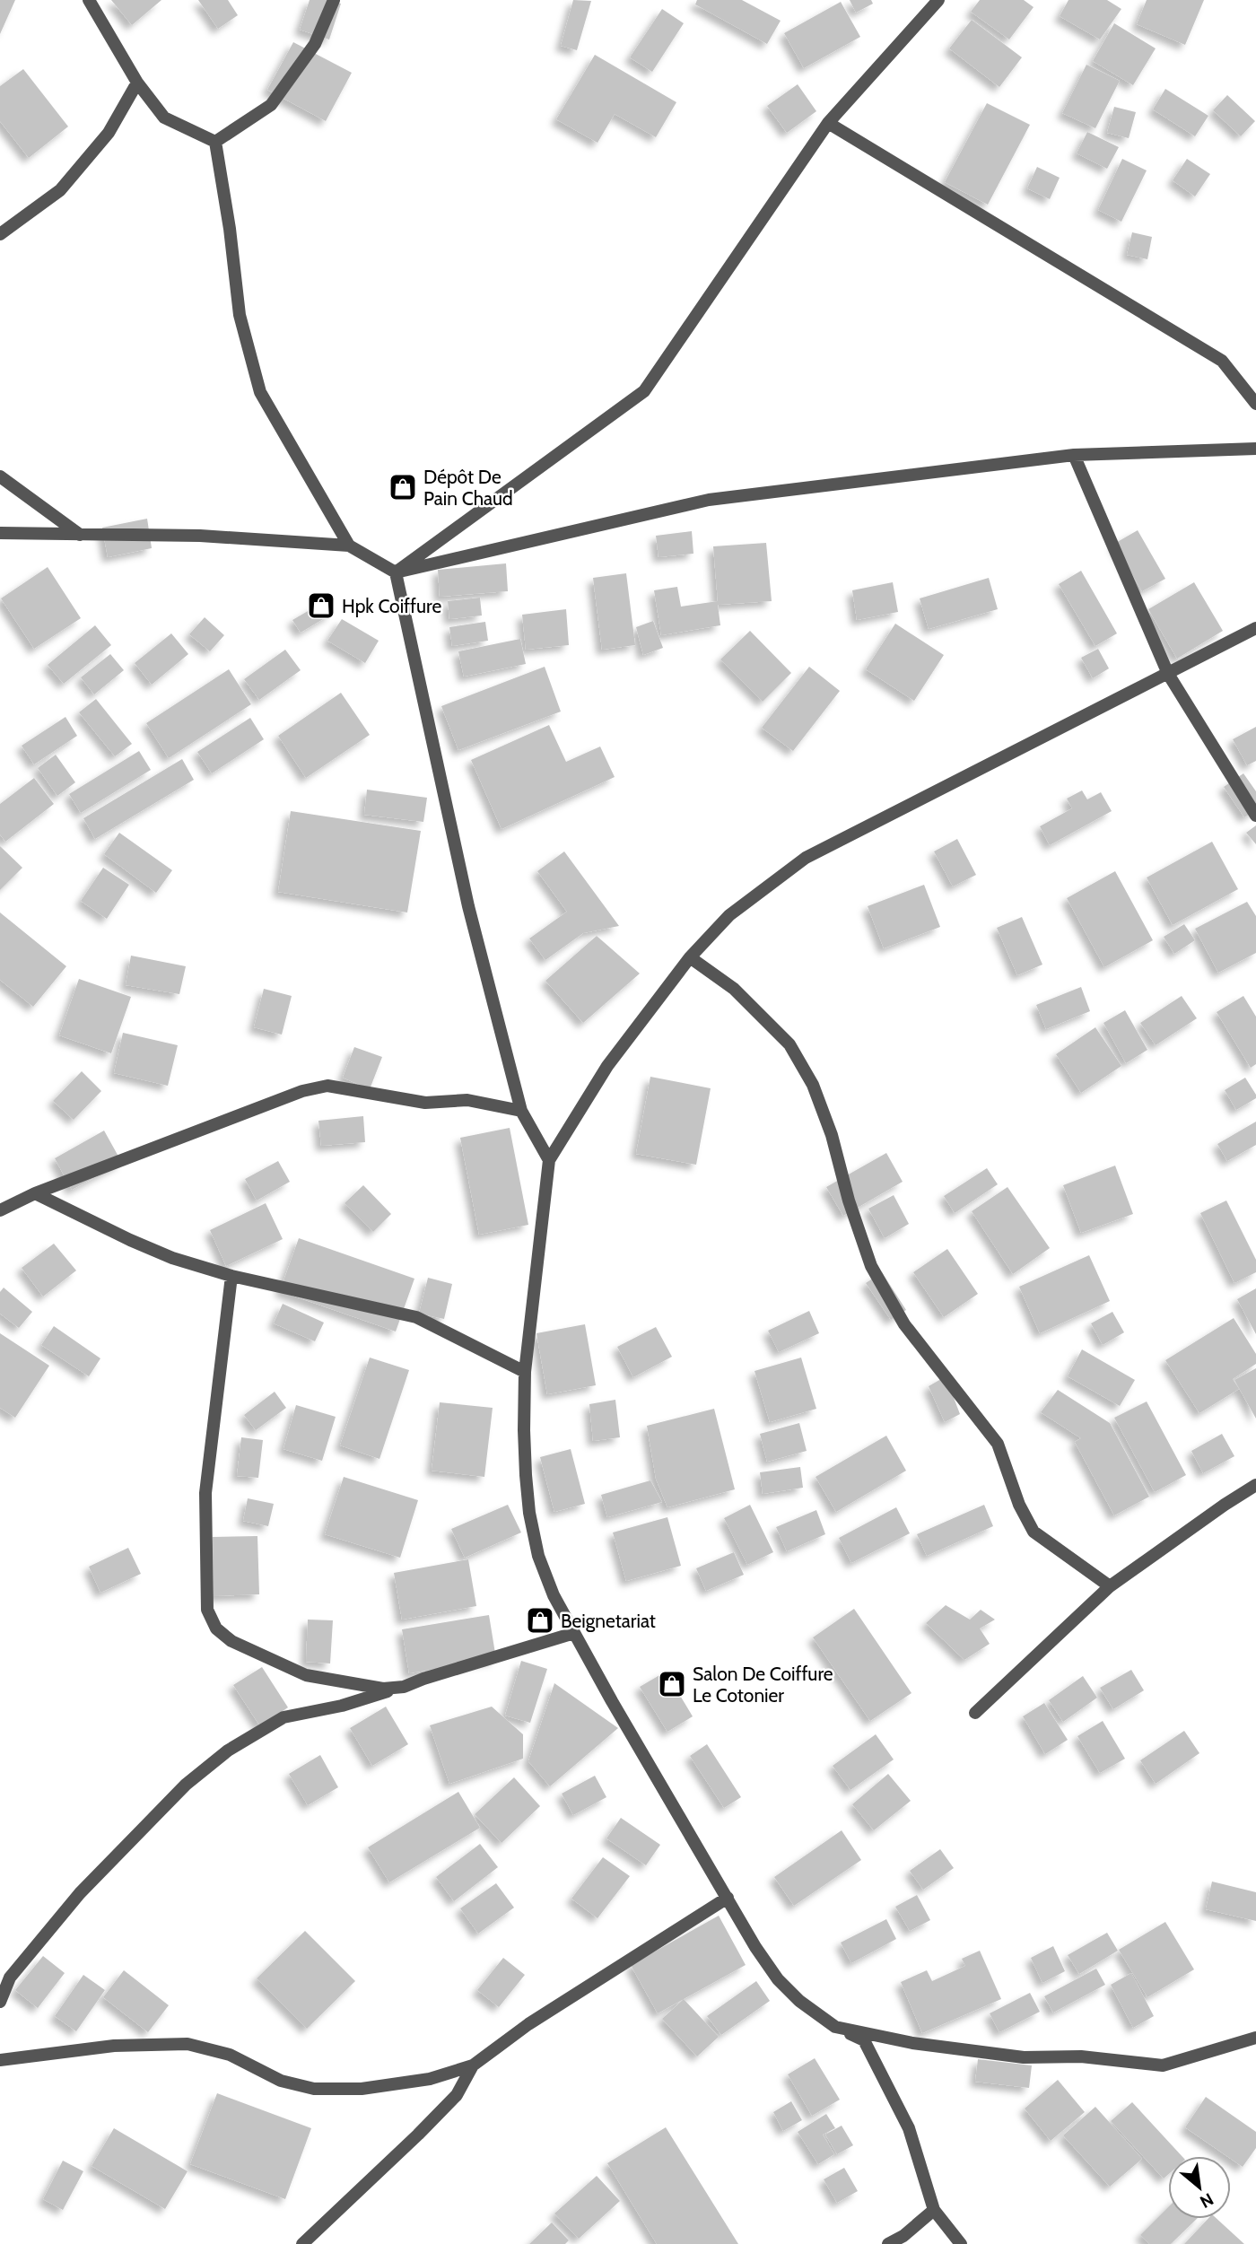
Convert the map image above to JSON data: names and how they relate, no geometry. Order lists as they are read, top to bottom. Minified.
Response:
{"places":{"shop":["Dépôt De Pain Chaud","Hpk Coiffure","Beignetariat","Salon De Coiffure Le Cotonier"]},"north":"bottom right"}
